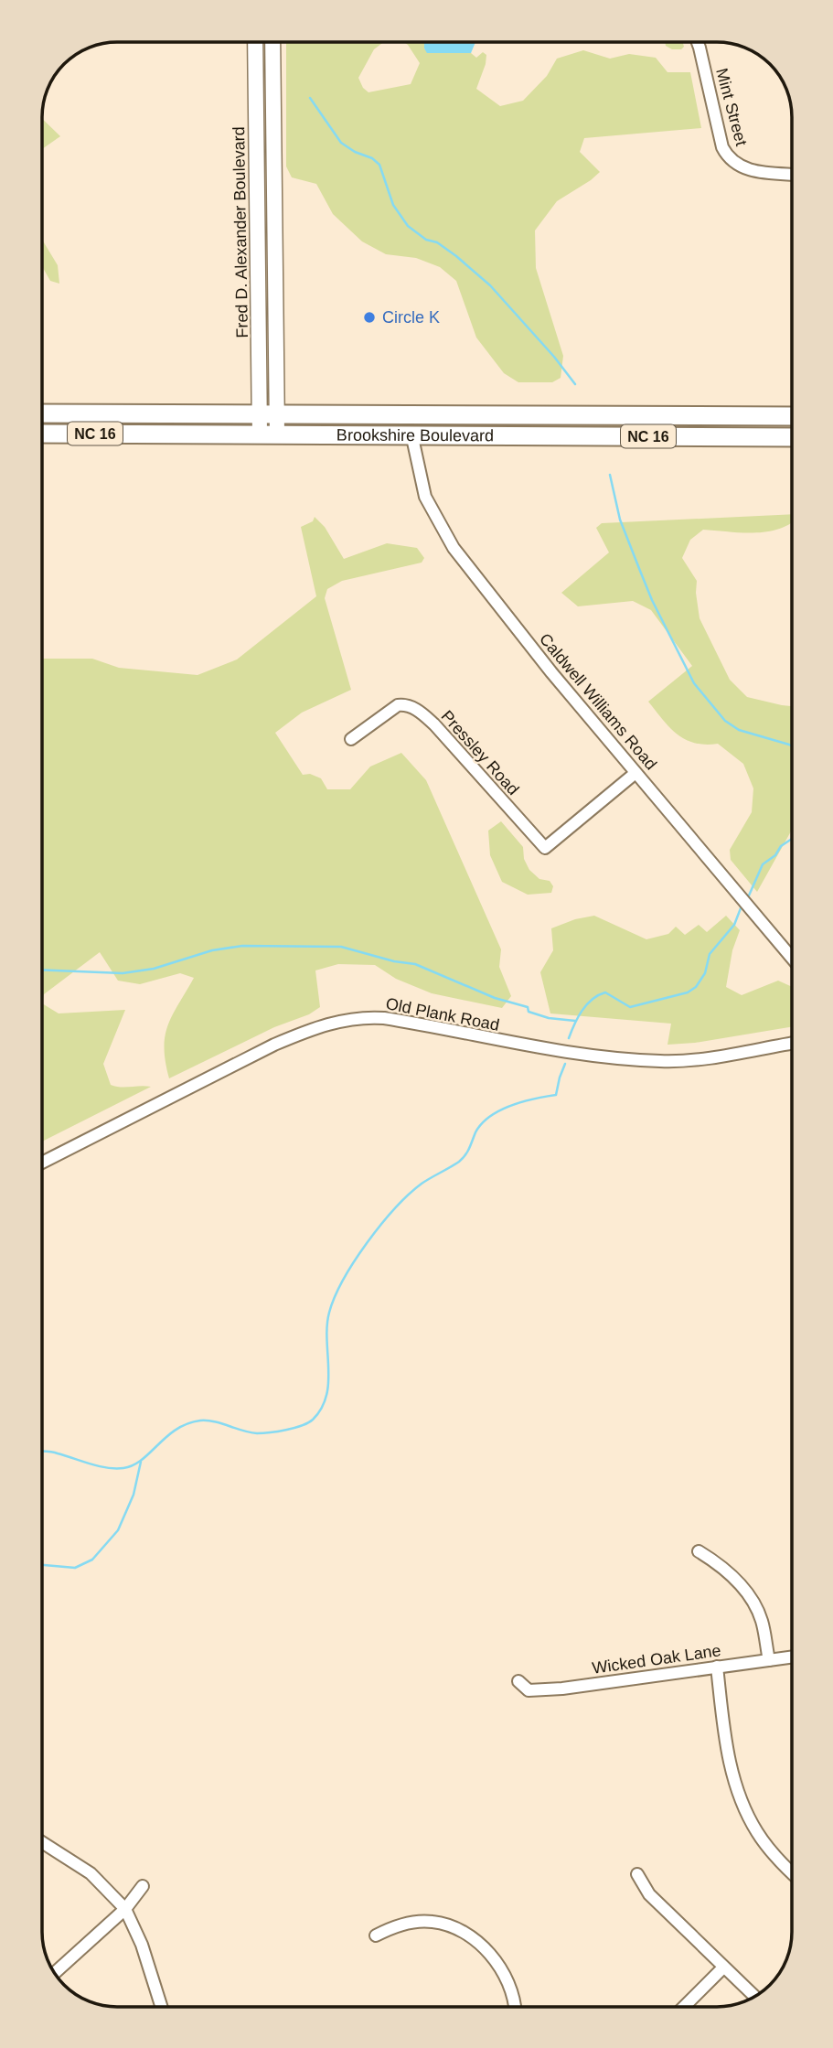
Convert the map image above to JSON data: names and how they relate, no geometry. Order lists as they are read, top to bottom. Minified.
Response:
{"streets":{"highway":["NC 16","Brookshire Boulevard"],"main road":["Fred D. Alexander Boulevard"],"street":["Mint Street","Caldwell Williams Road","Pressley Road","Old Plank Road","Wicked Oak Lane"]},"crossings":[["Fred D. Alexander Boulevard","Brookshire Boulevard"],["Brookshire Boulevard","Caldwell Williams Road"],["Caldwell Williams Road","Pressley Road"]],"places":["Circle K"]}
